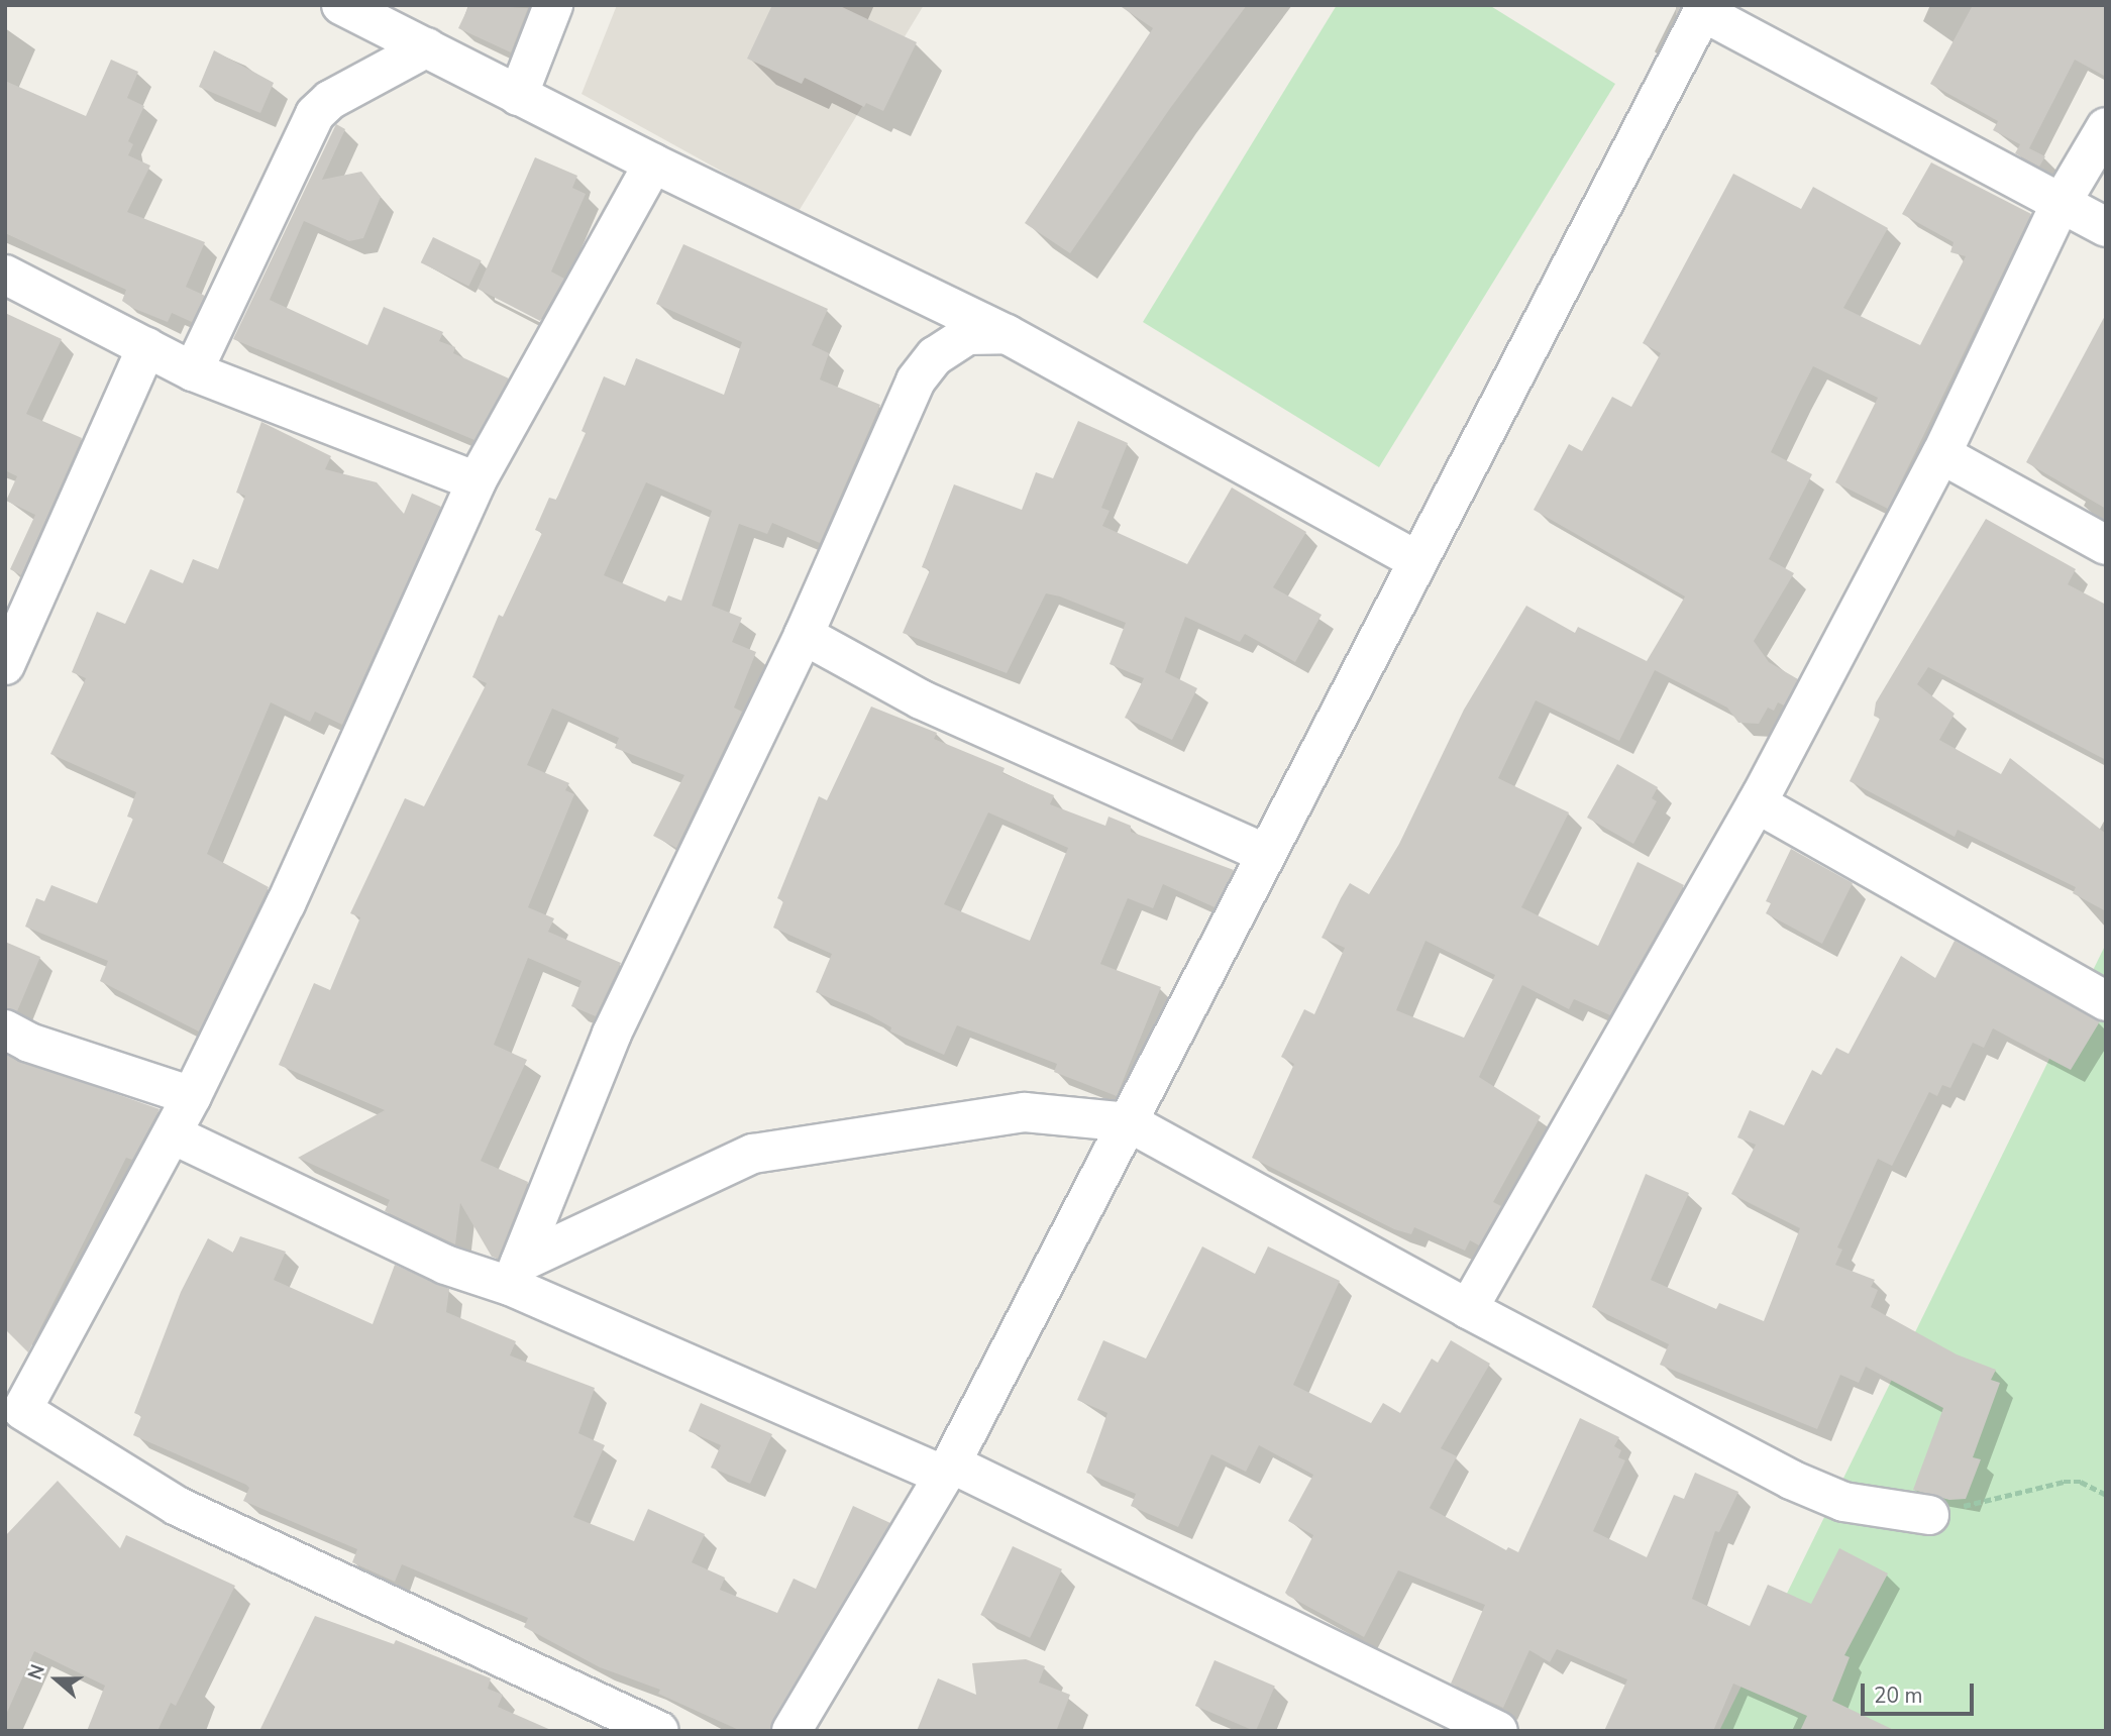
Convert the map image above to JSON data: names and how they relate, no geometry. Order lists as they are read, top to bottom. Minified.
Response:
{"scale_bar":"20 m","north":"left"}
